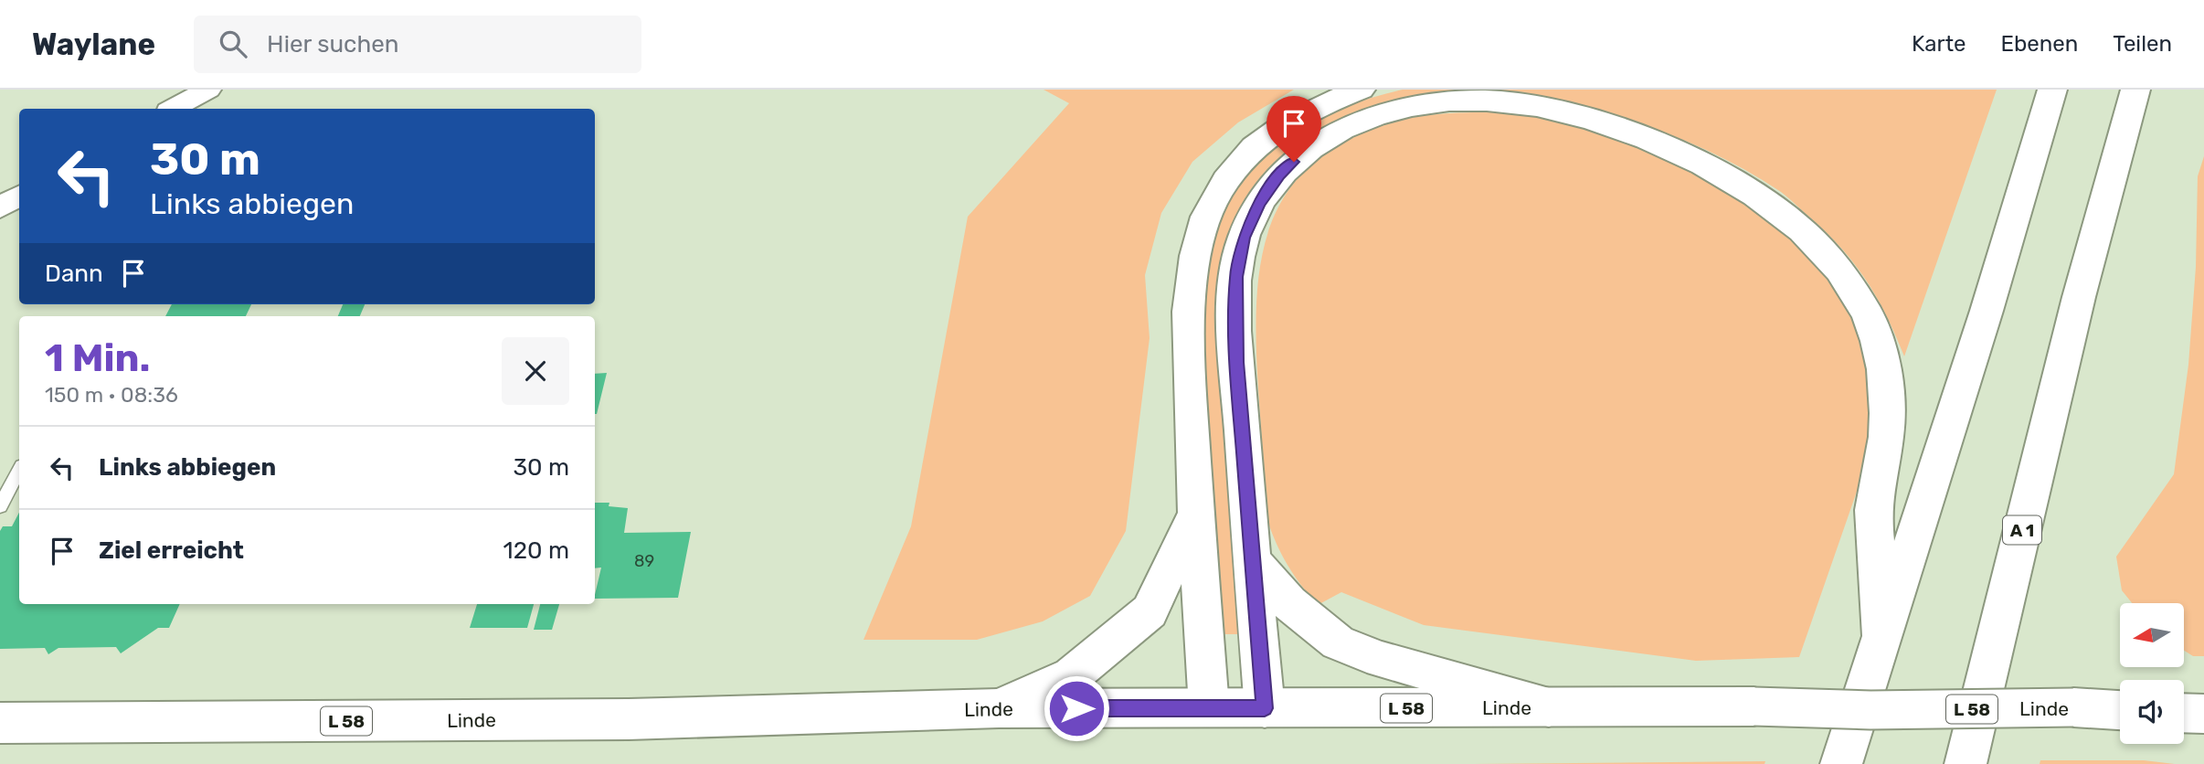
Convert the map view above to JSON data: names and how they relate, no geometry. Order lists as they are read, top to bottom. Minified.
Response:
{"streets":{"main road":["A 1","Linde","L 58"]},"house_numbers":["89"],"north":"left","page":{"header":"Waylane","search":"Hier suchen","nav":["Karte","Ebenen","Teilen"],"turn":["30 m","Links abbiegen"],"then":"Dann","heading":["1 Min.","150 m · 08:36"],"list":[{"name":"Links abbiegen","value":"30 m"},{"name":"Ziel erreicht","value":"120 m"}]}}
